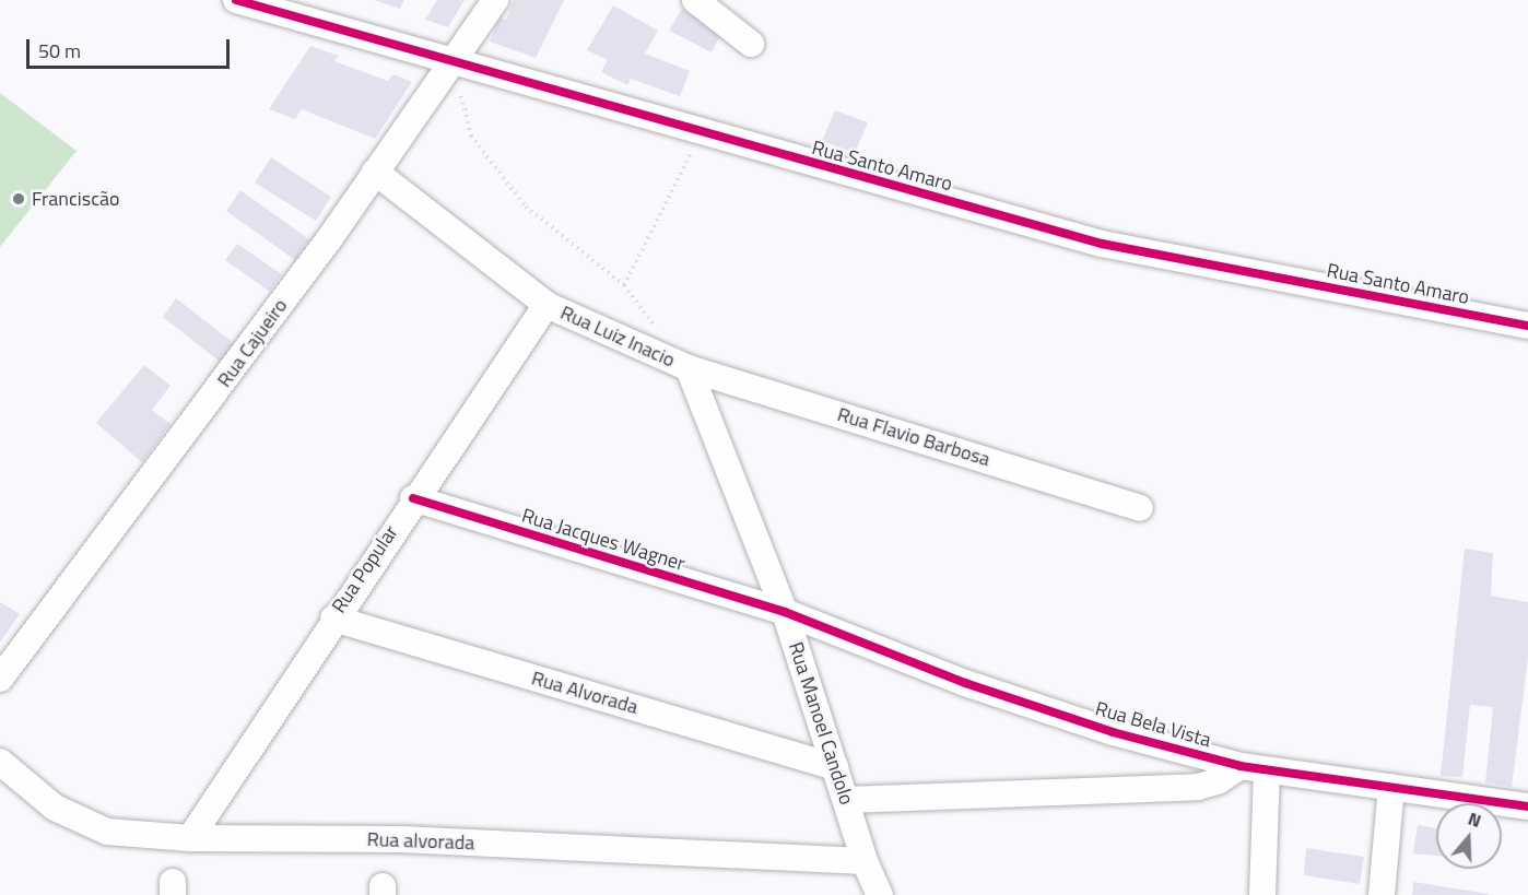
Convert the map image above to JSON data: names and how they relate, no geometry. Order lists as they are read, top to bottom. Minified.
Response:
{"streets":{"street":["Rua Santo Amaro","Rua Luiz Inacio","Rua Cajueiro","Rua Flavio Barbosa","Rua Jacques Wagner","Rua Popular","Rua Alvorada","Rua Manoel Candolo","Rua Bela Vista","Rua alvorada"]},"crossings":[["Rua Santo Amaro","Rua Cajueiro"],["Rua Luiz Inacio","Rua Cajueiro"],["Rua Luiz Inacio","Rua Flavio Barbosa"],["Rua Luiz Inacio","Rua Popular"],["Rua Luiz Inacio","Rua Manoel Candolo"],["Rua Flavio Barbosa","Rua Manoel Candolo"],["Rua Jacques Wagner","Rua Popular"],["Rua Jacques Wagner","Rua Manoel Candolo"],["Rua Jacques Wagner","Rua Bela Vista"],["Rua Popular","Rua Alvorada"],["Rua Popular","Rua alvorada"],["Rua Alvorada","Rua Manoel Candolo"],["Rua Manoel Candolo","Rua Bela Vista"],["Rua Manoel Candolo","Rua alvorada"]],"places":["Franciscão"],"scale_bar":"50 m","north":"top"}
